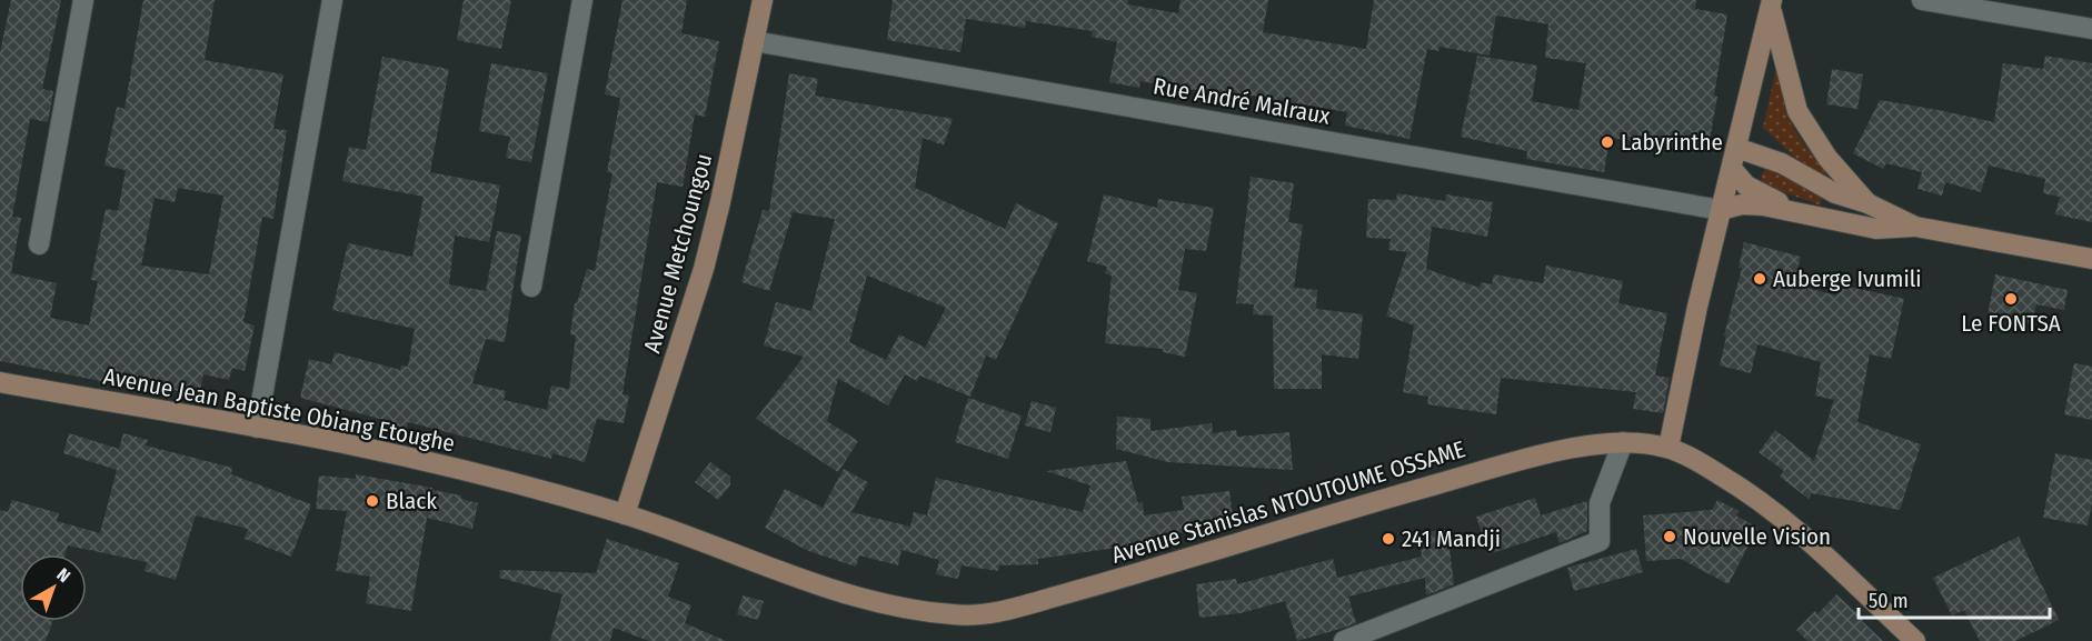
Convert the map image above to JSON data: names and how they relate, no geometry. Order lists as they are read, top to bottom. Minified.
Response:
{"streets":{"street":["Rue André Malraux","Avenue Metchoungou","Avenue Jean Baptiste Obiang Etoughe","Avenue Stanislas NTOUTOUME OSSAME"]},"crossings":[["Rue André Malraux","Avenue Metchoungou"],["Avenue Metchoungou","Avenue Jean Baptiste Obiang Etoughe"],["Avenue Metchoungou","Avenue Stanislas NTOUTOUME OSSAME"],["Avenue Jean Baptiste Obiang Etoughe","Avenue Stanislas NTOUTOUME OSSAME"]],"places":["Labyrinthe","Auberge Ivumili","Le FONTSA","Black","Nouvelle Vision","241 Mandji"],"scale_bar":"50 m","north":"top right"}
